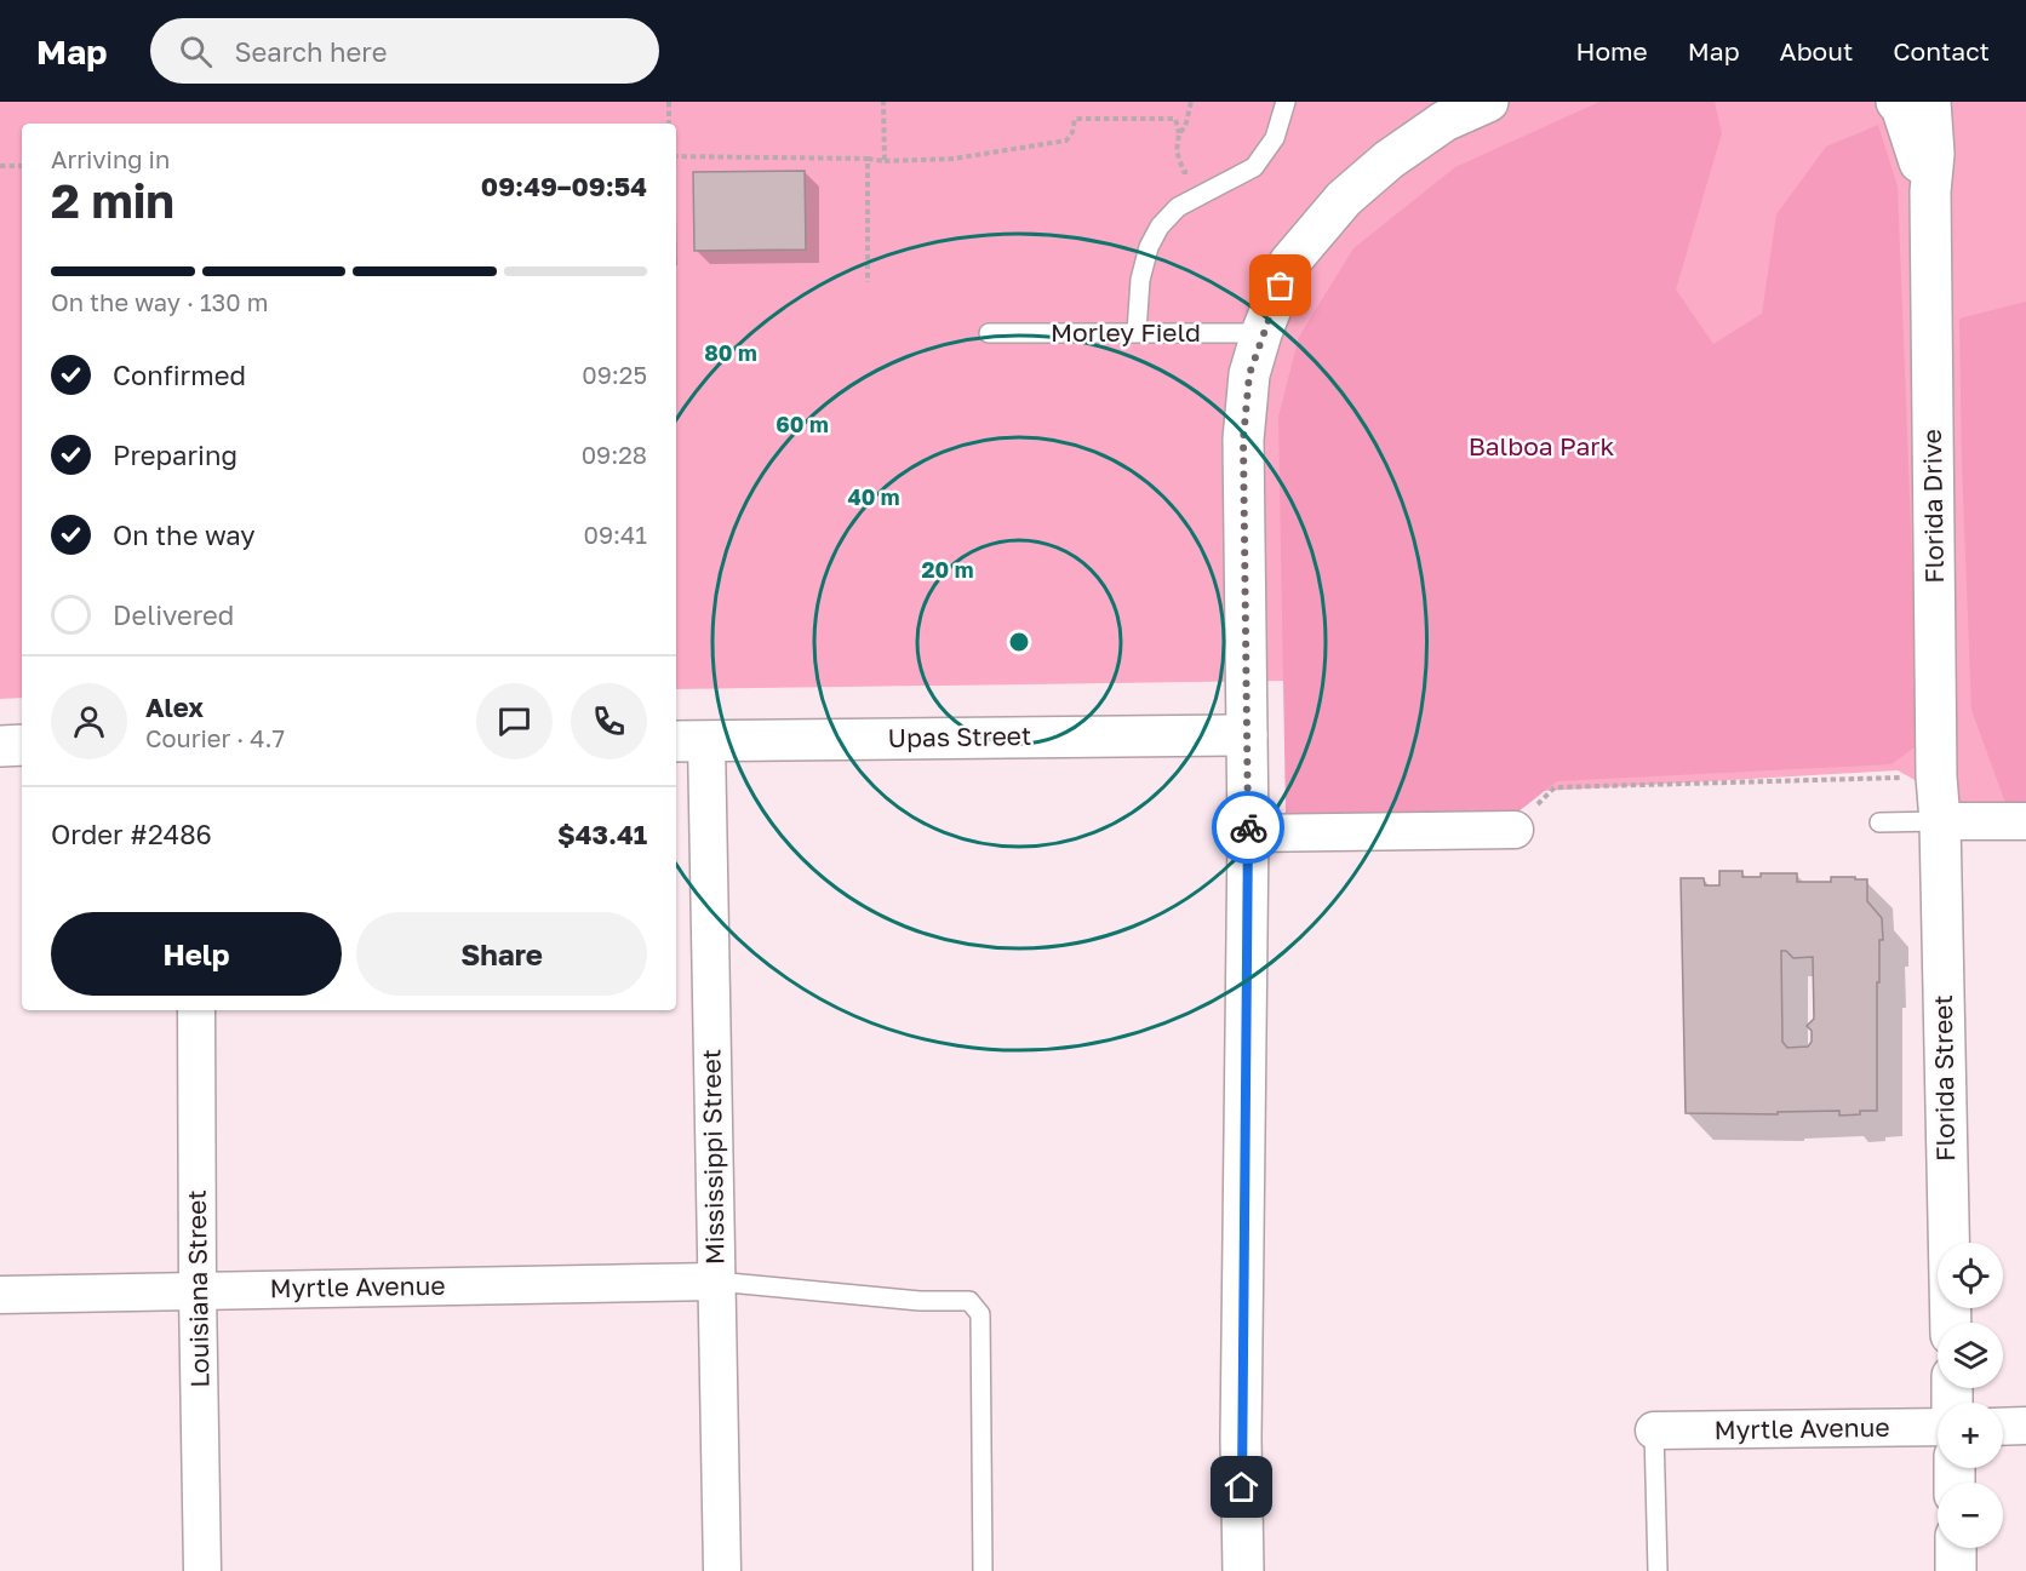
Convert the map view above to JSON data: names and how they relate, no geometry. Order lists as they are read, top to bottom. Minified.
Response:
{"streets":{"street":["Florida Drive","Upas Street","Florida Street","Mississippi Street","Myrtle Avenue","Louisiana Street"],"lane":["Morley Field"]},"crossings":[["Florida Drive","Florida Street"],["Upas Street","Mississippi Street"],["Mississippi Street","Myrtle Avenue"],["Myrtle Avenue","Louisiana Street"]],"parks":["Balboa Park"],"page":{"header":"Map","search":"Search here","nav":["Home","Map","About","Contact"],"heading":["2 min","Arriving in","09:49–09:54"],"panel":["Alex","Courier · 4.7","Order #2486","$43.41"],"bar":"On the way · 130 m","list":[["Confirmed","09:25"],["Preparing","09:28"],["On the way","09:41"],"Delivered"],"buttons":["Help","Share"],"map_buttons":["+","−"]},"rings":["80 m","60 m","40 m","20 m"]}
